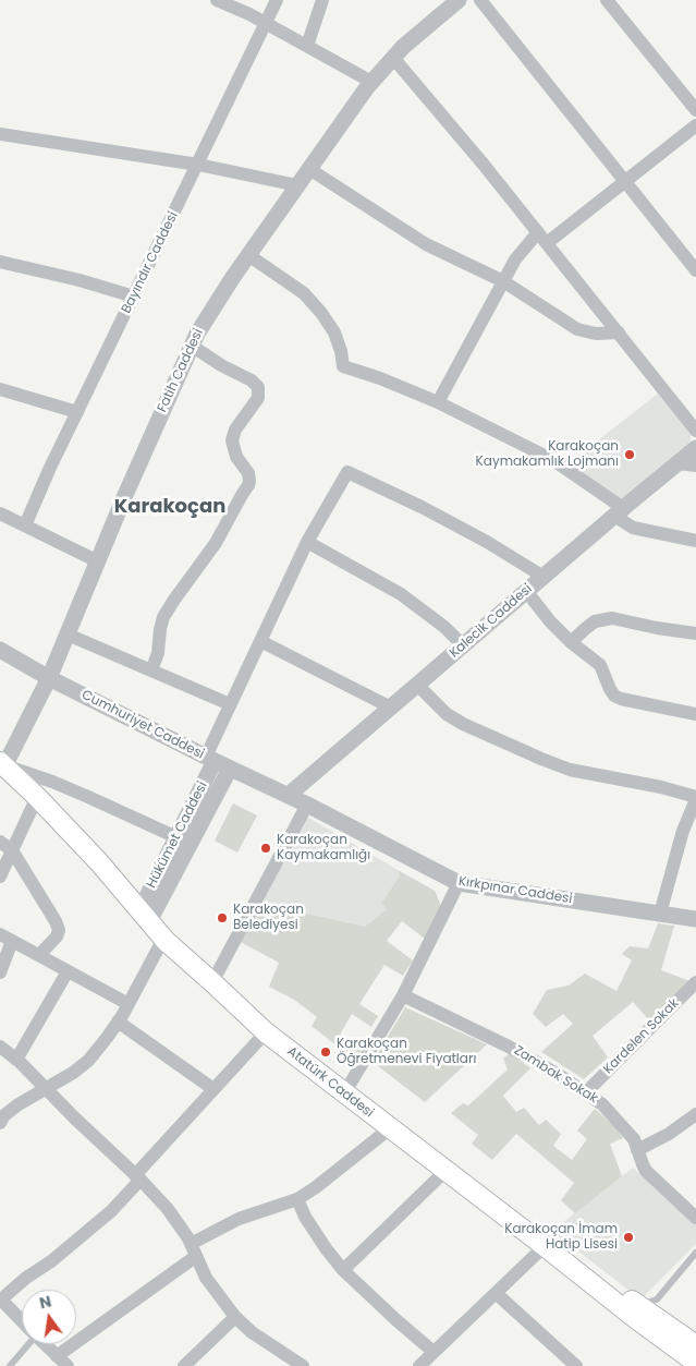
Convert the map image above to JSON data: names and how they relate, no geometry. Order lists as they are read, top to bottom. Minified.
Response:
{"streets":{"main road":["Atatürk Caddesi"],"street":["Bayındır Caddesi","Fatih Caddesi","Kalecik Caddesi","Cumhuriyet Caddesi","Hükümet Caddesi","Kırkpınar Caddesi","Kardelen Sokak","Zambak Sokak"]},"crossings":[["Fatih Caddesi","Cumhuriyet Caddesi"],["Fatih Caddesi","Atatürk Caddesi"],["Kalecik Caddesi","Cumhuriyet Caddesi"],["Kalecik Caddesi","Kırkpınar Caddesi"],["Cumhuriyet Caddesi","Hükümet Caddesi"],["Cumhuriyet Caddesi","Kırkpınar Caddesi"],["Hükümet Caddesi","Atatürk Caddesi"],["Kardelen Sokak","Zambak Sokak"]],"districts":["Karakoçan"],"places":["Karakoçan Kaymakamlık Lojmanı","Karakoçan Kaymakamlığı","Karakoçan Belediyesi","Karakoçan Öğretmenevi Fiyatları","Karakoçan İmam Hatip Lisesi"],"north":"top"}
